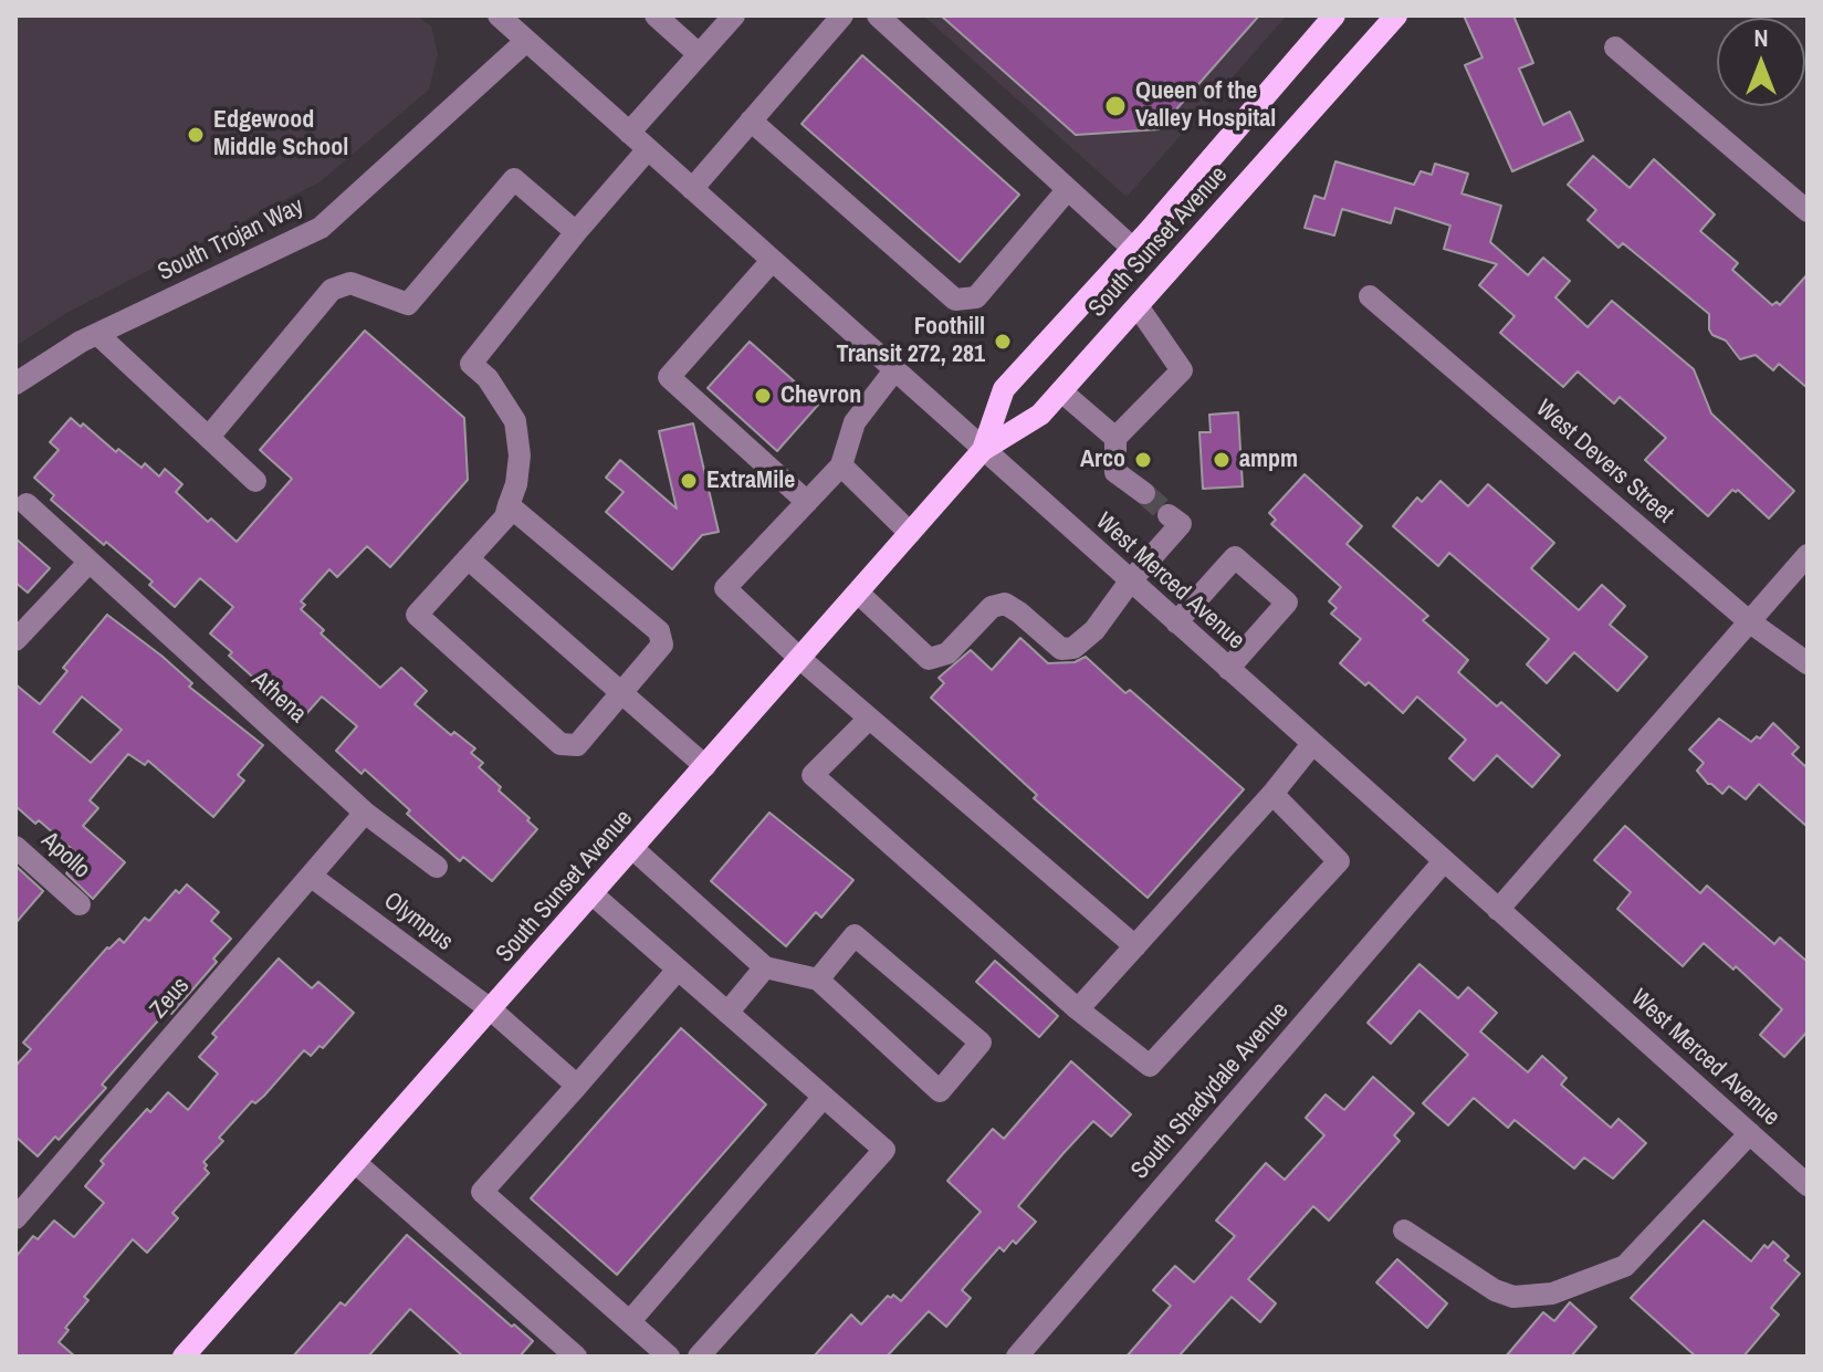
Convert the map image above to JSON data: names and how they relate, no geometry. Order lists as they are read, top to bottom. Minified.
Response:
{"streets":{"main road":["South Sunset Avenue"],"street":["South Trojan Way","West Devers Street","West Merced Avenue","Athena","Apollo","Olympus","Zeus","South Shadydale Avenue"]},"crossings":[["South Trojan Way","West Merced Avenue"],["South Sunset Avenue","West Merced Avenue"],["South Sunset Avenue","Olympus"],["West Merced Avenue","South Shadydale Avenue"],["Athena","Zeus"],["Olympus","Zeus"]],"places":["Queen of the Valley Hospital","Edgewood Middle School","Foothill Transit 272, 281","Chevron","Arco","ampm","ExtraMile"],"north":"top"}
